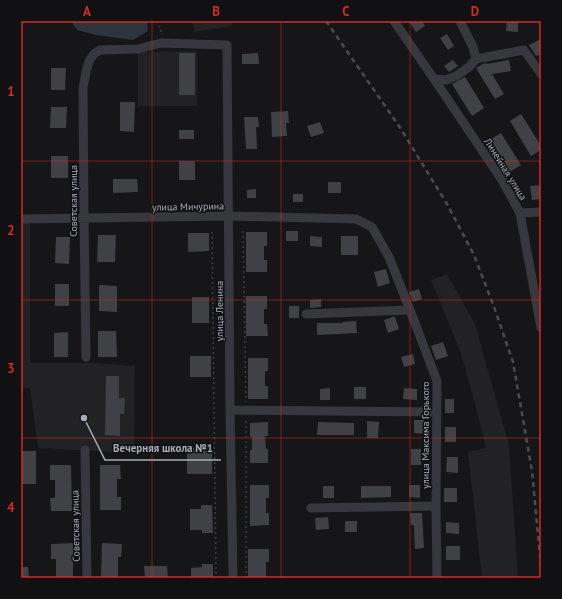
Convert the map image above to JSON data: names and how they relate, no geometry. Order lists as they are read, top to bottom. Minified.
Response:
{"streets":{"street":["Линейная улица","Советская улица","улица Мичурина","улица Ленина","улица Максима Горького"]},"crossings":[["Советская улица","улица Мичурина"],["Советская улица","улица Ленина"],["улица Мичурина","улица Ленина"],["улица Мичурина","улица Максима Горького"]],"places":["Вечерняя школа №1"],"grid":{"columns":["A","B","C","D"],"rows":["1","2","3","4"]}}
